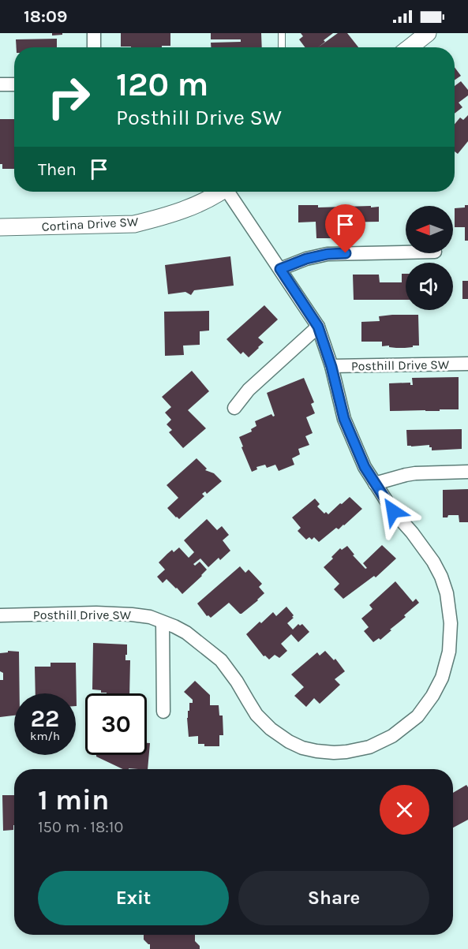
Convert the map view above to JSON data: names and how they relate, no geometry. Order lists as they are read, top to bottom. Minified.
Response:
{"streets":{"street":["Cortina Drive SW","Posthill Drive SW"]},"north":"left","page":{"status":"18:09","turn":["120 m","Posthill Drive SW"],"then":"Then","speed":"22 km/h","limit":"30","heading":["1 min","150 m · 18:10"],"buttons":["Exit","Share"]}}
